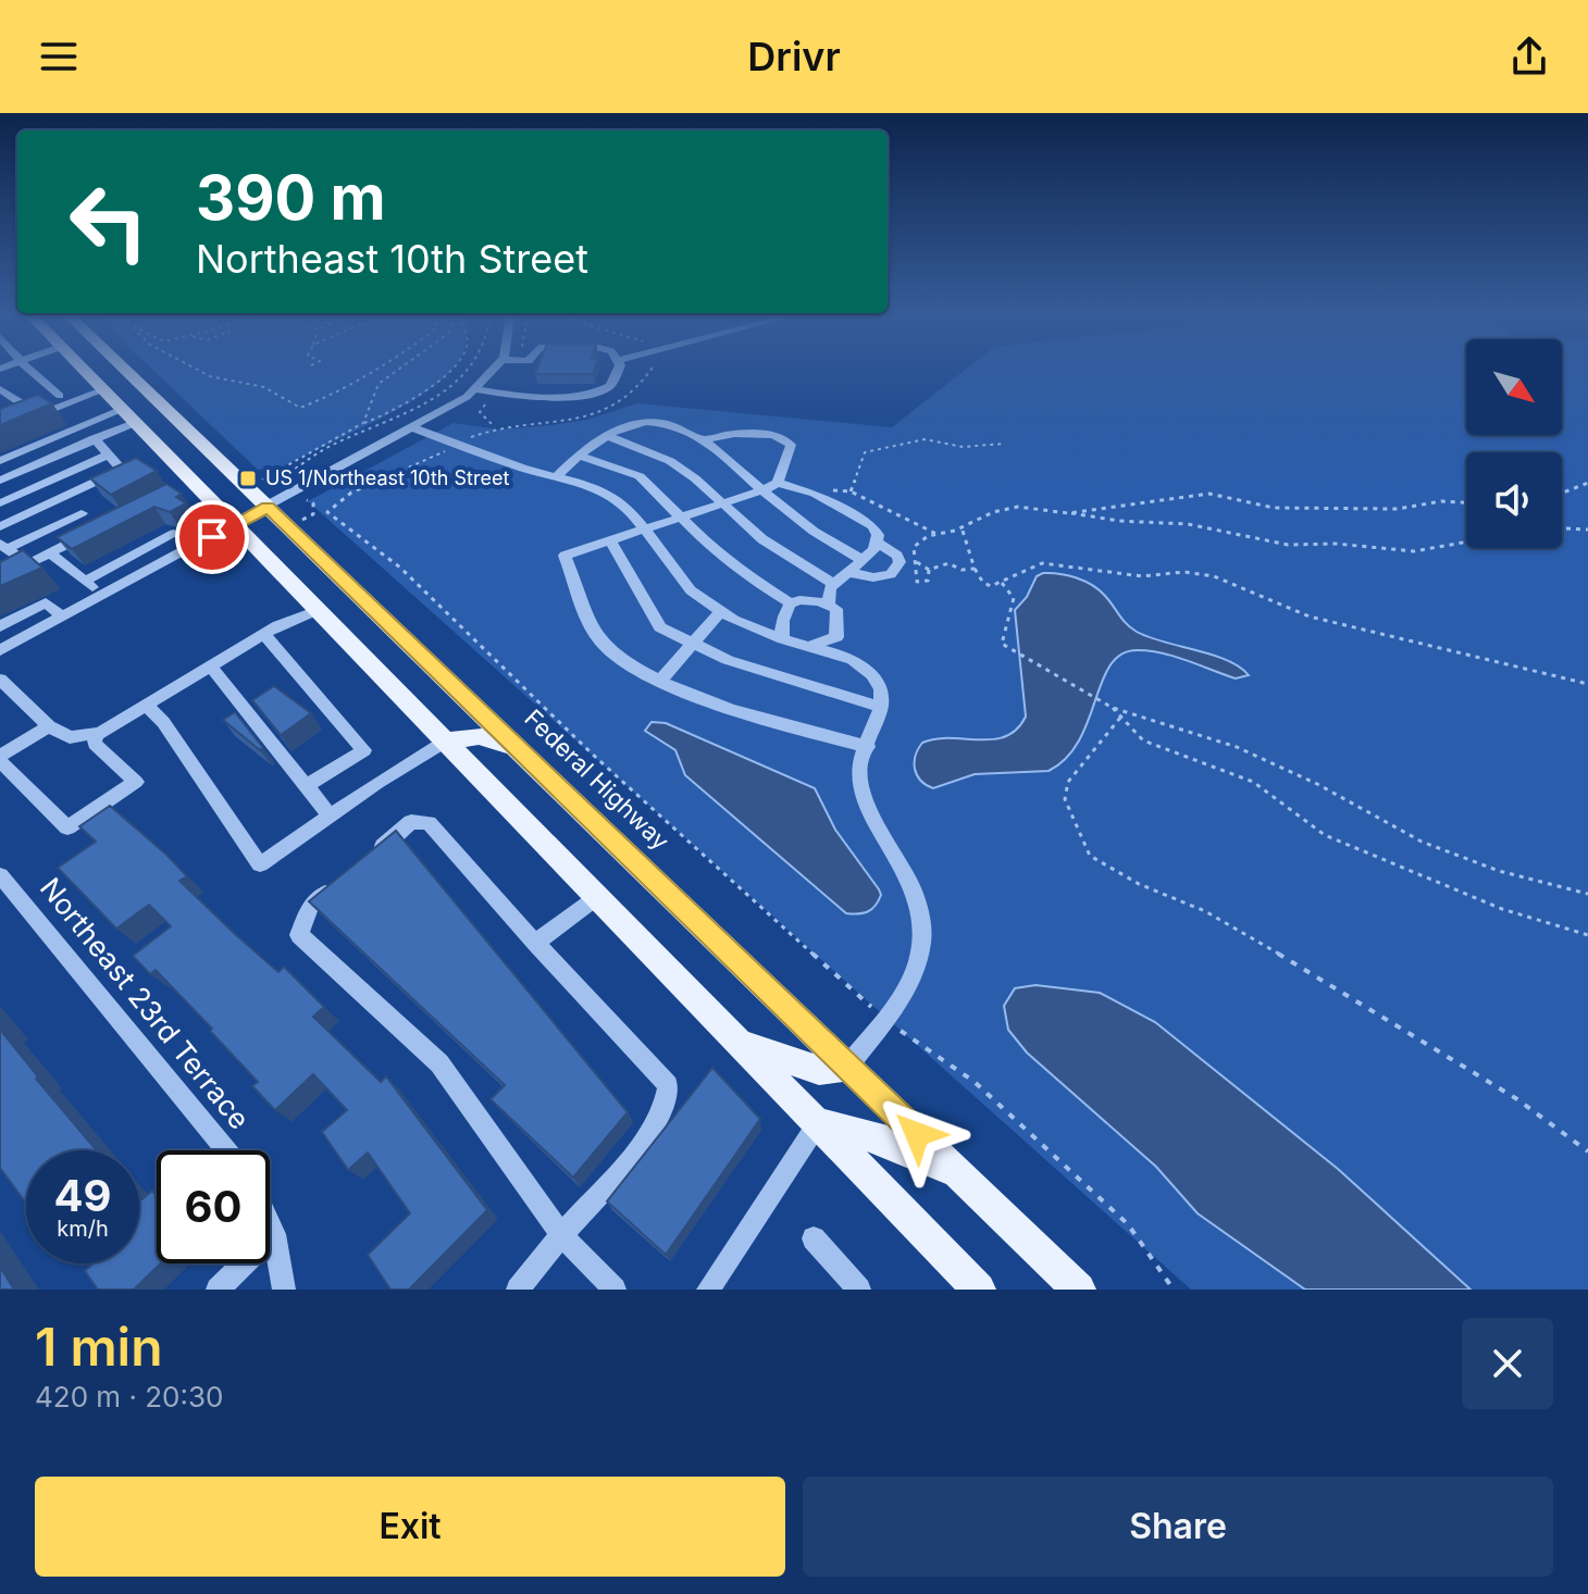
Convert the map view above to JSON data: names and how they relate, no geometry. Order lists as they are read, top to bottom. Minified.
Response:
{"streets":{"main road":["Federal Highway"],"street":["Northeast 23rd Terrace"]},"places":{"transit":["US 1/Northeast 10th Street"]},"north":"bottom right","page":{"header":"Drivr","turn":["390 m","Northeast 10th Street"],"speed":"49 km/h","limit":"60","heading":["1 min","420 m · 20:30"],"buttons":["Exit","Share"]}}
